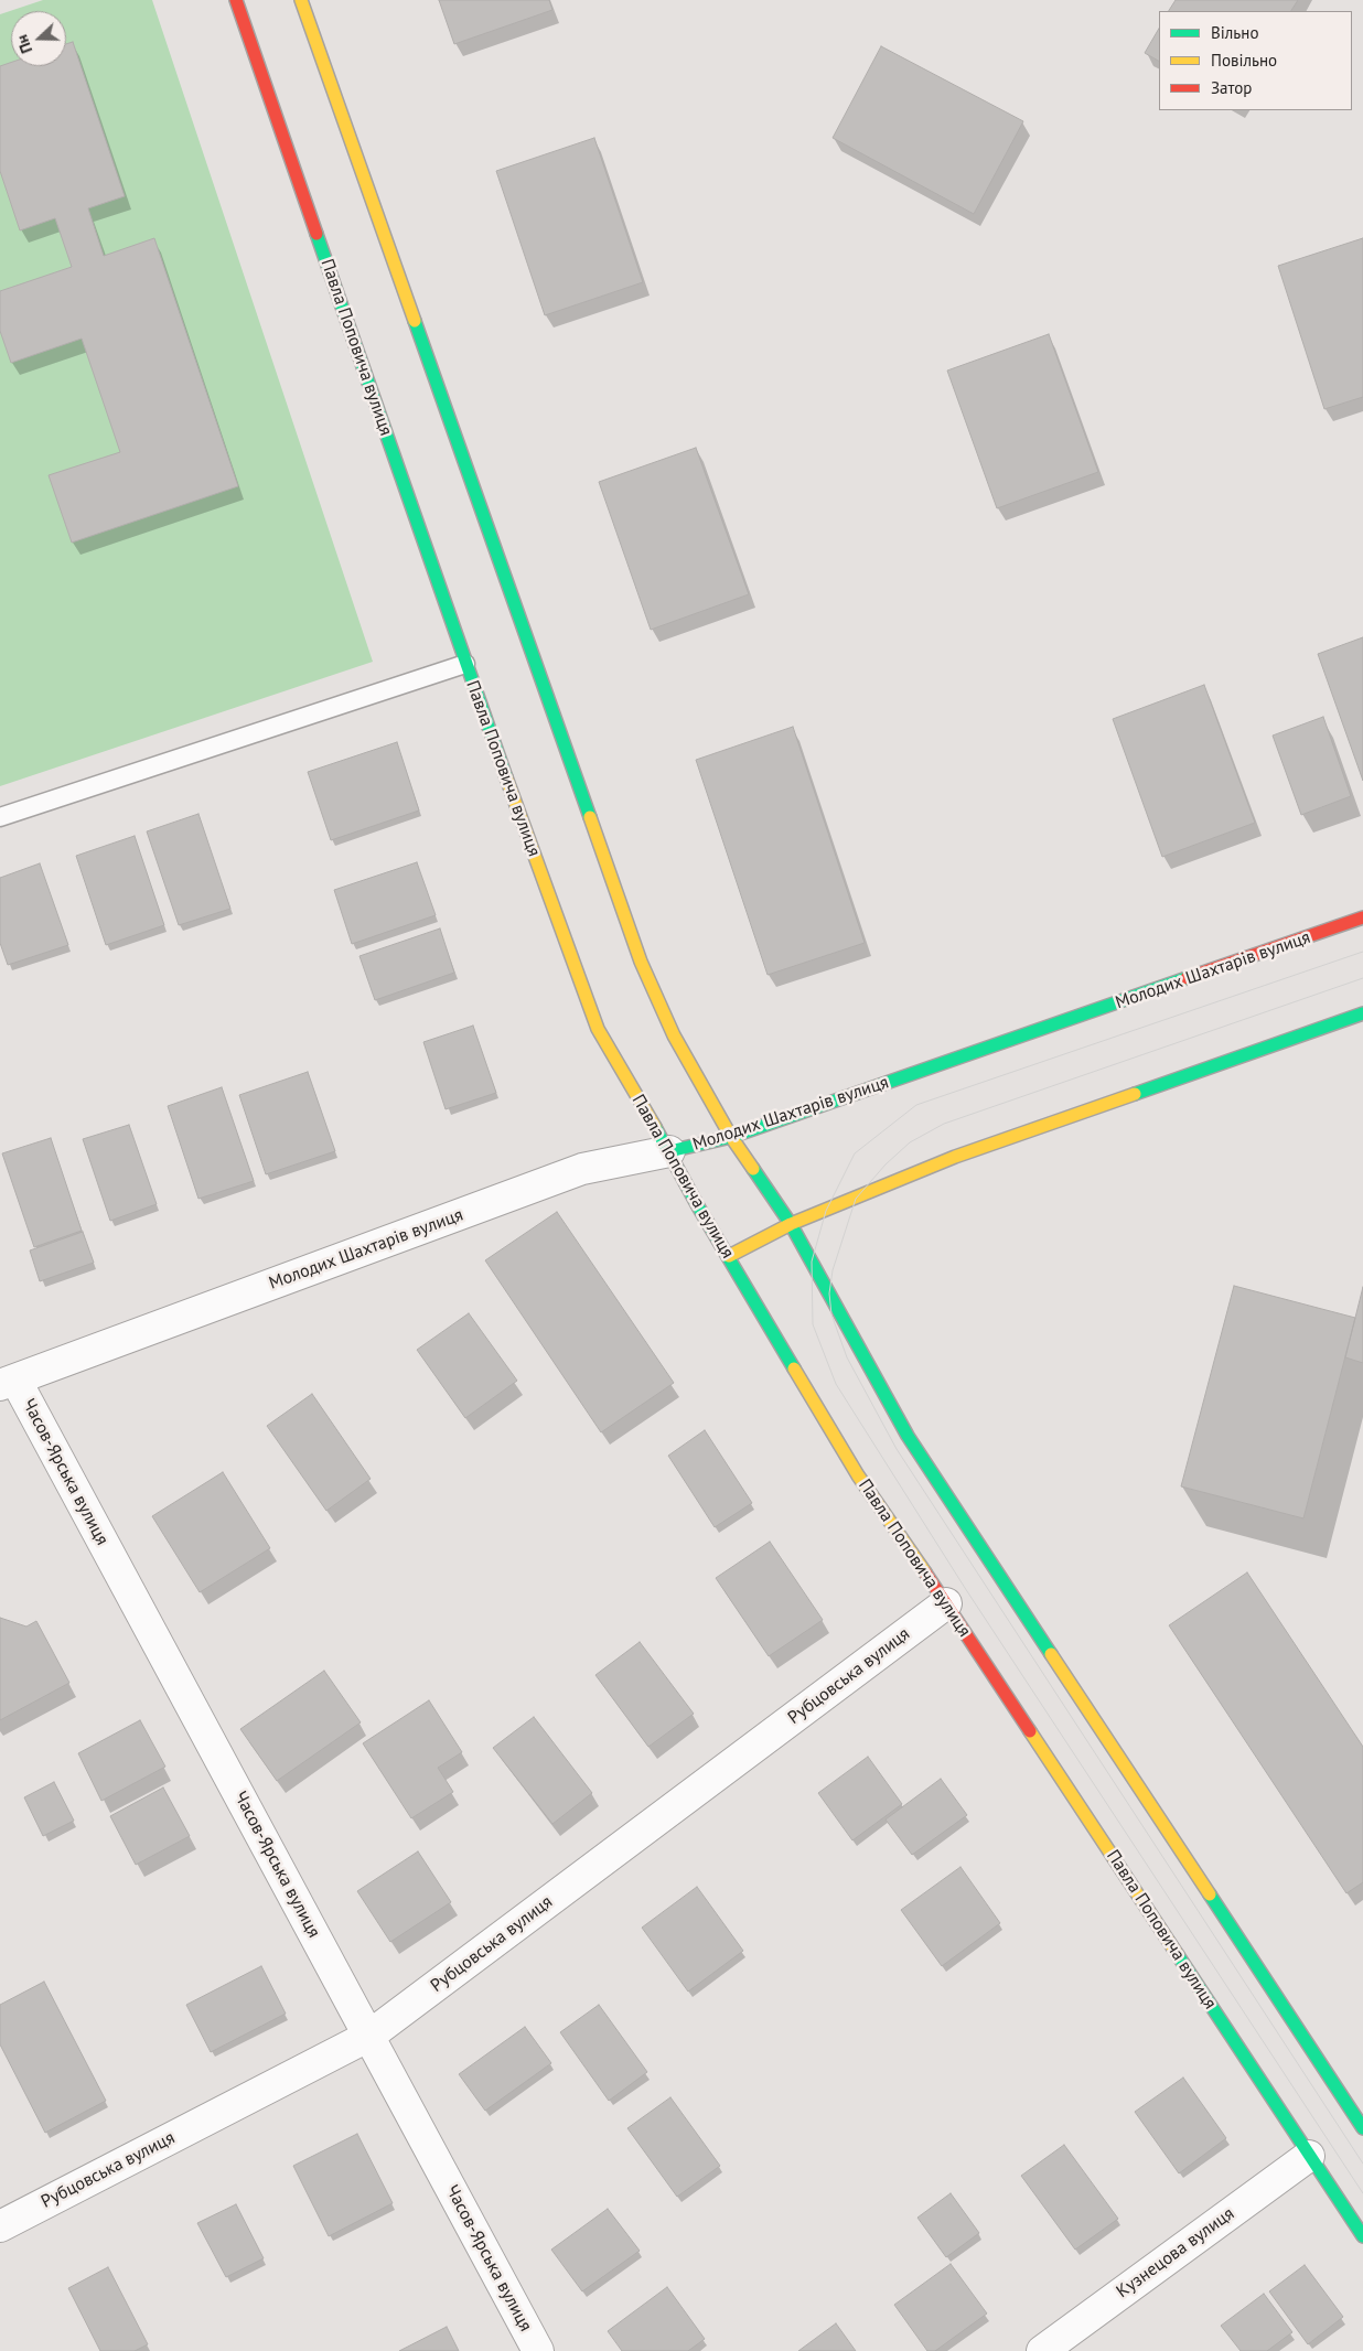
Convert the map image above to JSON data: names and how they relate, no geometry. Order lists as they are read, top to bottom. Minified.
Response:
{"streets":{"main road":["Павла Поповича вулиця","Молодих Шахтарів вулиця"],"street":["Часов-Ярська вулиця","Рубцовська вулиця","Кузнецова вулиця"]},"crossings":[["Павла Поповича вулиця","Молодих Шахтарів вулиця"],["Павла Поповича вулиця","Рубцовська вулиця"],["Павла Поповича вулиця","Кузнецова вулиця"],["Молодих Шахтарів вулиця","Часов-Ярська вулиця"],["Часов-Ярська вулиця","Рубцовська вулиця"]],"legend":["Вільно","Повільно","Затор"],"north":"left"}
